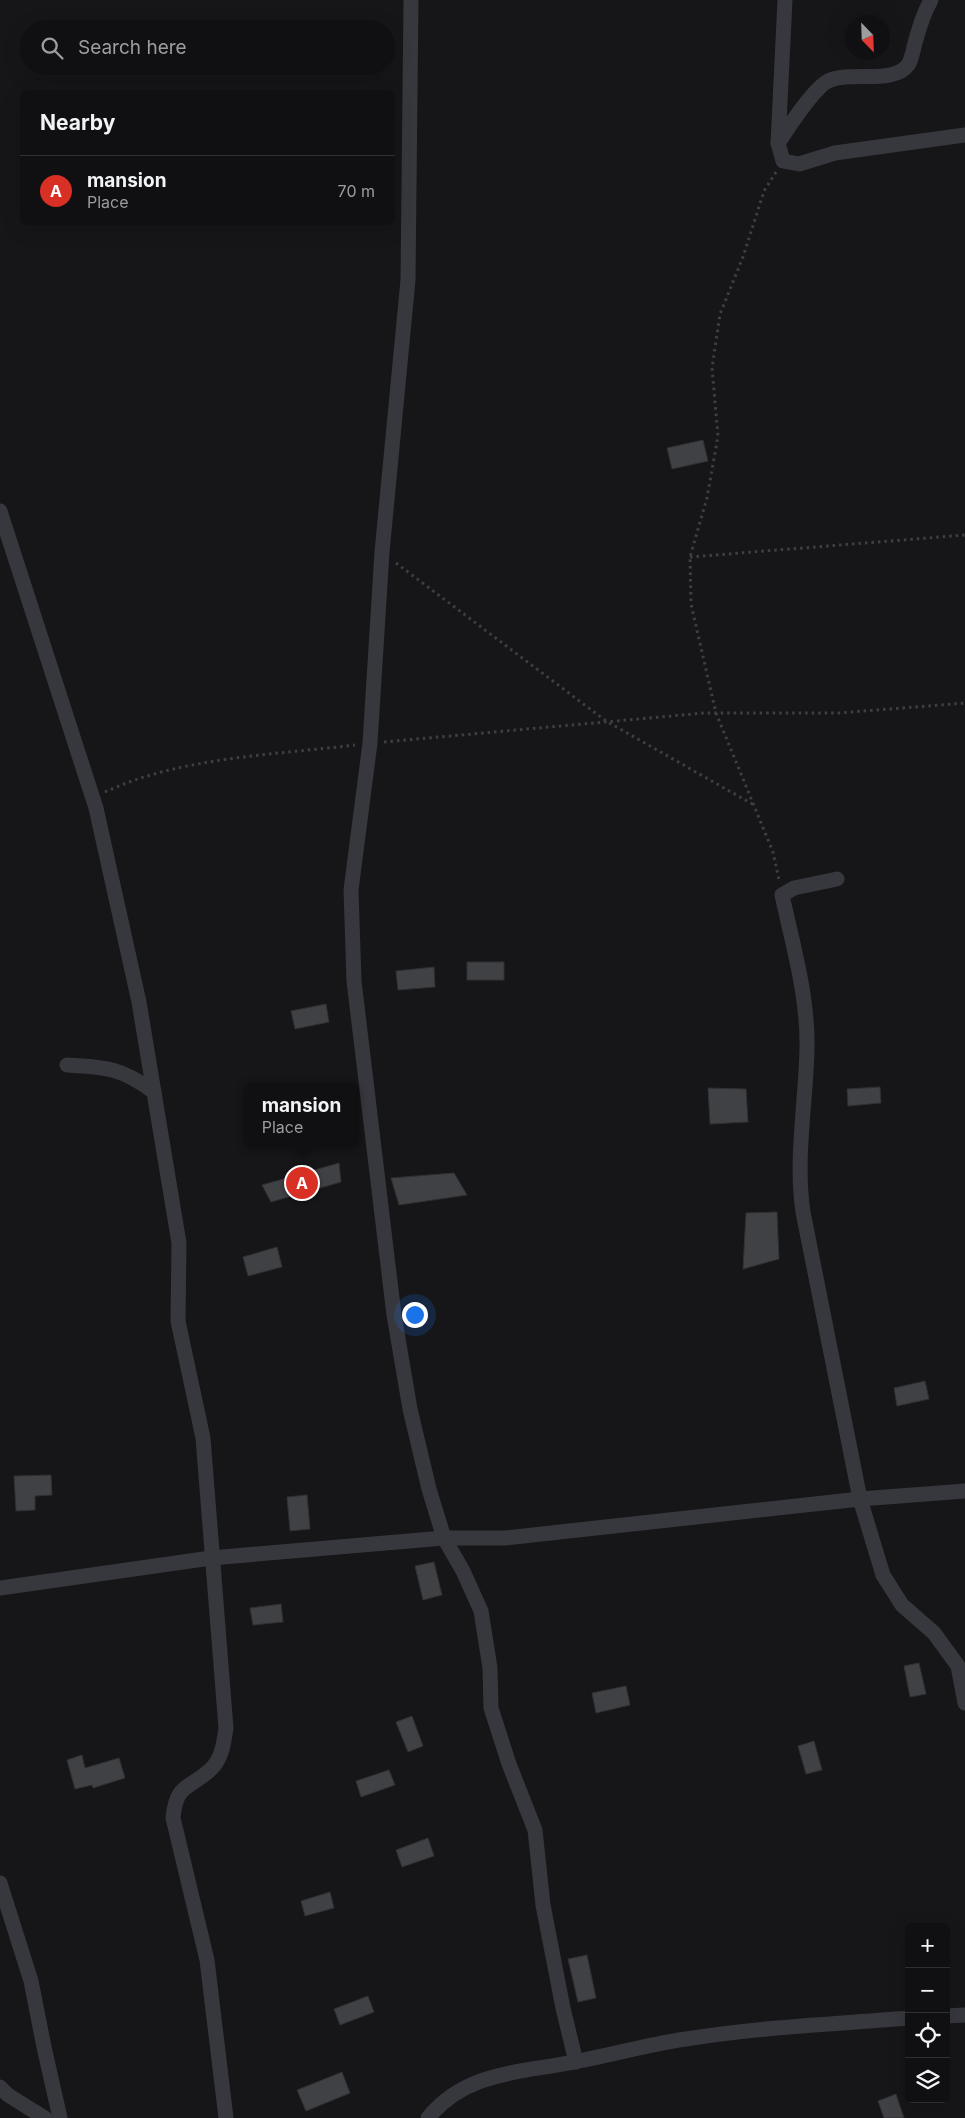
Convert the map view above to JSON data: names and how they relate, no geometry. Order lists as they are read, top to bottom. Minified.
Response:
{"north":"bottom right","page":{"search":"Search here","heading":"Nearby","list":[{"mark":"A","name":"mansion","note":"Place","value":"70 m"}],"popup":["mansion","Place"],"pins":"A","map_buttons":["+","−"]}}
